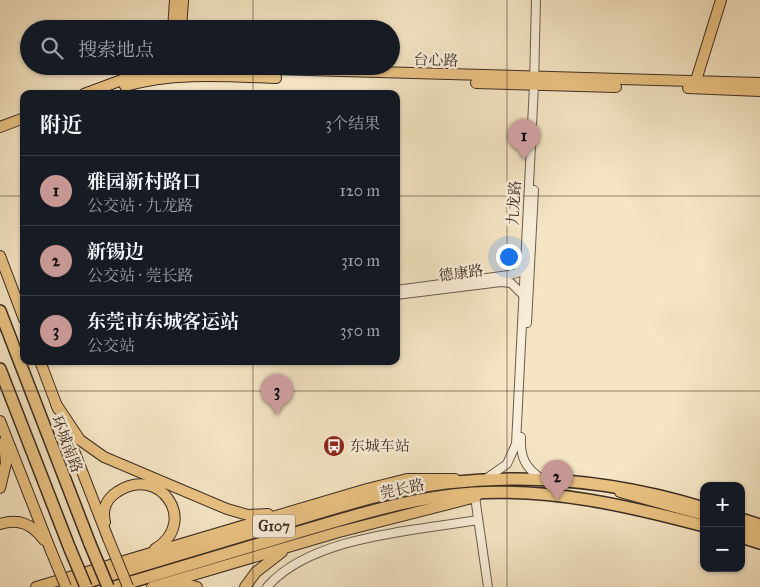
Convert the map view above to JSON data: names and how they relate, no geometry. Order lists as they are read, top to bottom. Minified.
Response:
{"streets":{"highway":["环城南路","莞长路","G107"],"main road":["台心路"],"street":["九龙路","德康路"]},"crossings":[["台心路","九龙路"],["九龙路","德康路"],["九龙路","莞长路"]],"places":{"bus stop":["东城车站"]},"page":{"search":"搜索地点","heading":["附近","3个结果"],"pins":["1","3","2"],"list":[{"mark":"1","name":"雅园新村路口","note":"公交站 · 九龙路","value":"120 m"},{"mark":"2","name":"新锡边","note":"公交站 · 莞长路","value":"310 m"},{"mark":"3","name":"东莞市东城客运站","note":"公交站","value":"350 m"}],"map_buttons":["+","−"]}}
